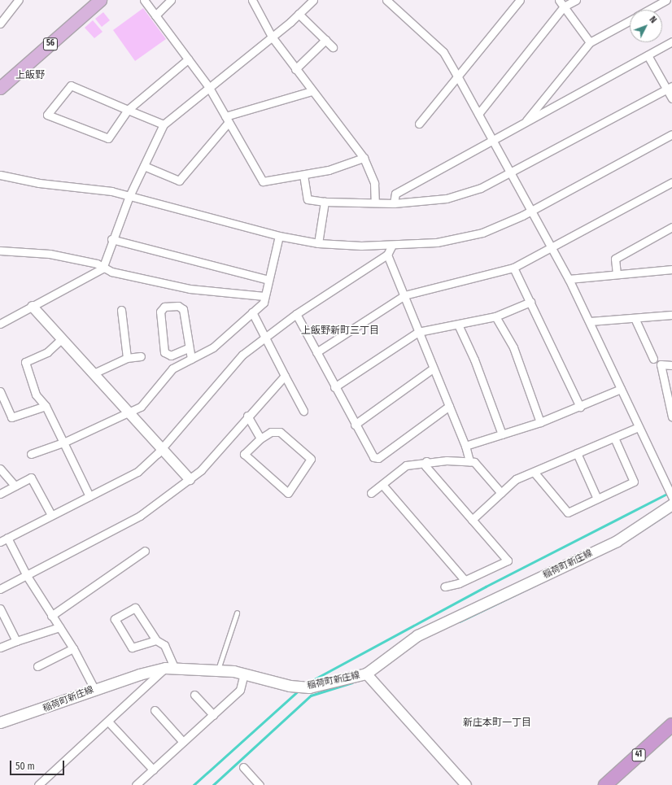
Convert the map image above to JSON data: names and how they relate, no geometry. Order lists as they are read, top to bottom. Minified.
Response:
{"streets":{"highway":["41"],"main road":["56","稲荷町新庄線"]},"districts":["上飯野","上飯野新町三丁目","新庄本町一丁目"],"scale_bar":"50 m","north":"top right"}
